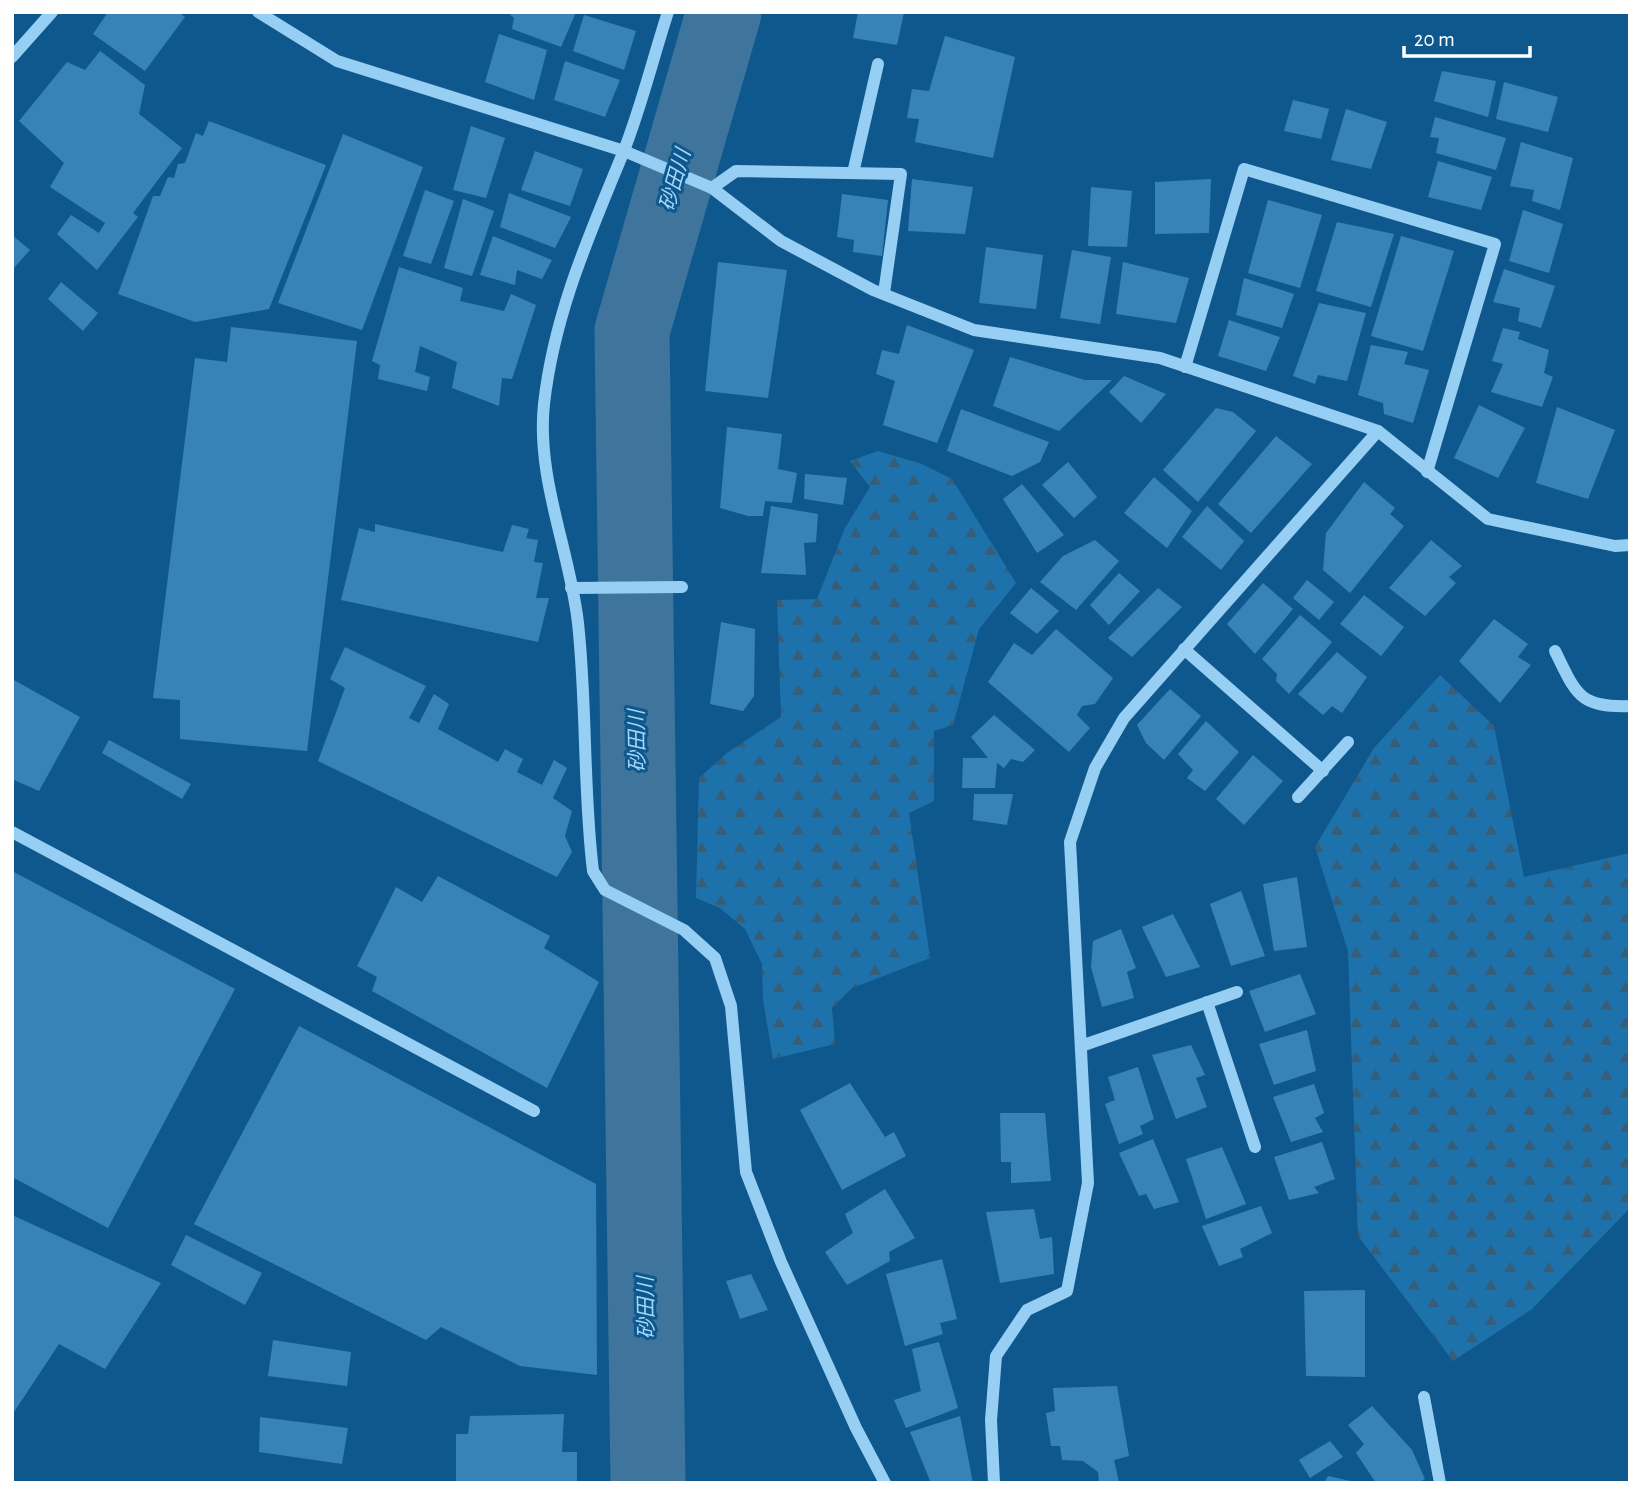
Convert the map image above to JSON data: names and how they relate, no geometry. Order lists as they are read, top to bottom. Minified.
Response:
{"water":["砂田川"],"scale_bar":"20 m"}
